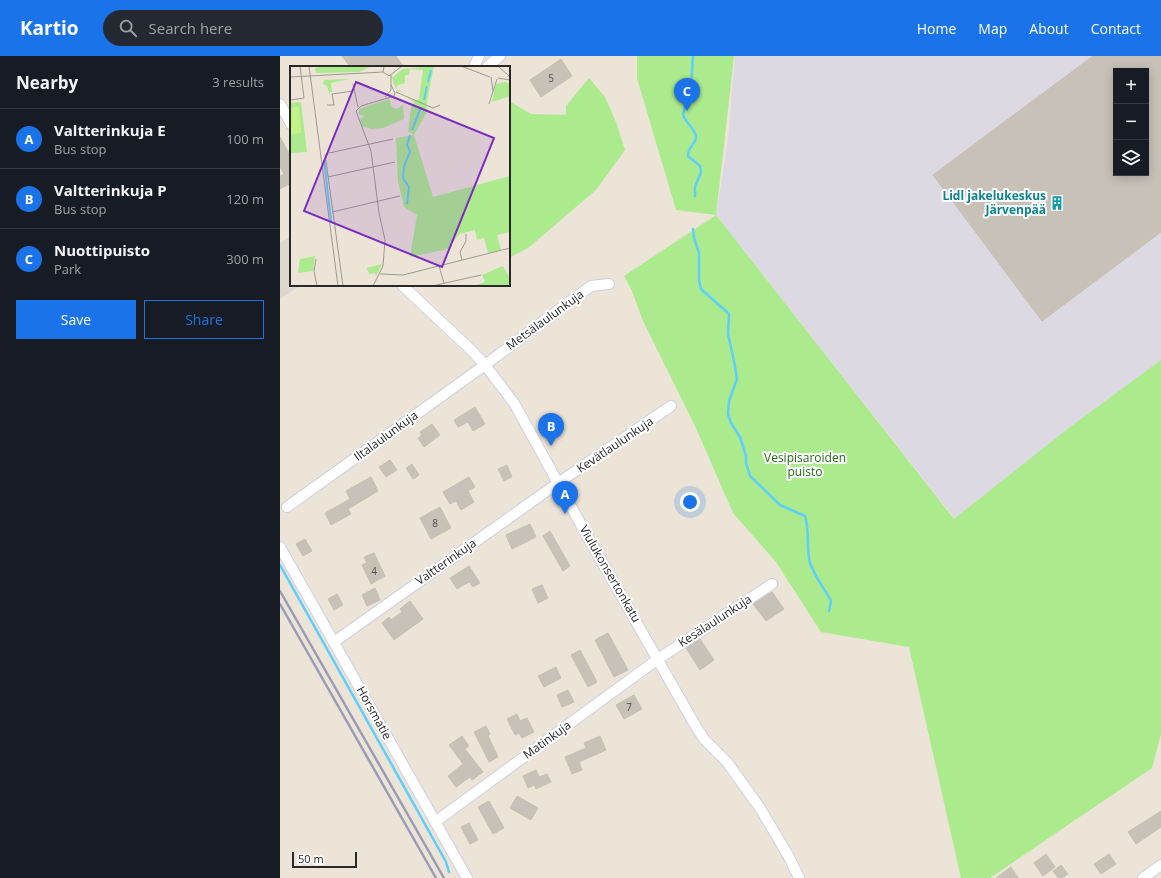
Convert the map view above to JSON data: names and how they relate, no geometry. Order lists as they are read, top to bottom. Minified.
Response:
{"streets":{"street":["Metsälaulunkuja","Iltalaulunkuja","Kevätlaulunkuja","Valtterinkuja","Viulukonsertonkatu","Kesälaulunkuja","Horsmatie","Matinkuja"]},"crossings":[["Metsälaulunkuja","Iltalaulunkuja"],["Metsälaulunkuja","Viulukonsertonkatu"],["Iltalaulunkuja","Viulukonsertonkatu"],["Kevätlaulunkuja","Valtterinkuja"],["Kevätlaulunkuja","Viulukonsertonkatu"],["Valtterinkuja","Viulukonsertonkatu"],["Valtterinkuja","Horsmatie"],["Viulukonsertonkatu","Kesälaulunkuja"],["Viulukonsertonkatu","Matinkuja"],["Kesälaulunkuja","Matinkuja"],["Horsmatie","Matinkuja"]],"parks":["Vesipisaroiden puisto"],"places":{"building":["Lidl jakelukeskus Järvenpää"]},"house_numbers":["5","8","4","7"],"scale_bar":"50 m","page":{"header":"Kartio","search":"Search here","nav":["Home","Map","About","Contact"],"heading":["Nearby","3 results"],"map_buttons":["+","−"],"pins":["C","B","A"],"list":[{"mark":"A","name":"Valtterinkuja E","note":"Bus stop","value":"100 m"},{"mark":"B","name":"Valtterinkuja P","note":"Bus stop","value":"120 m"},{"mark":"C","name":"Nuottipuisto","note":"Park","value":"300 m"}],"buttons":["Save","Share"],"scale":"50 m"}}
